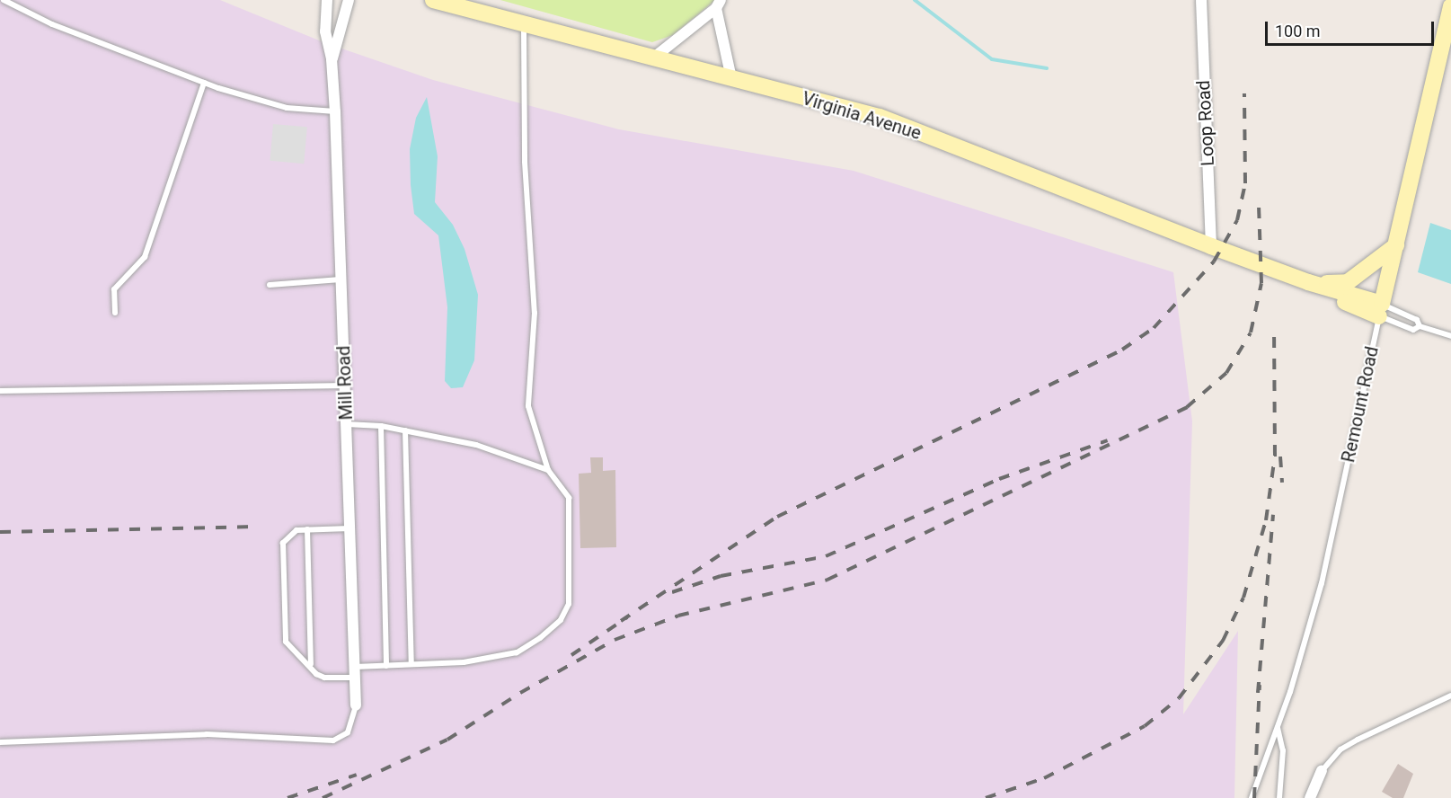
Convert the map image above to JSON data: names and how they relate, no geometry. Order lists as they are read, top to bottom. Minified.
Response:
{"streets":{"main road":["Virginia Avenue","Remount Road"],"street":["Loop Road","Mill Road"]},"crossings":[["Virginia Avenue","Loop Road"],["Virginia Avenue","Remount Road"]],"scale_bar":"100 m"}
